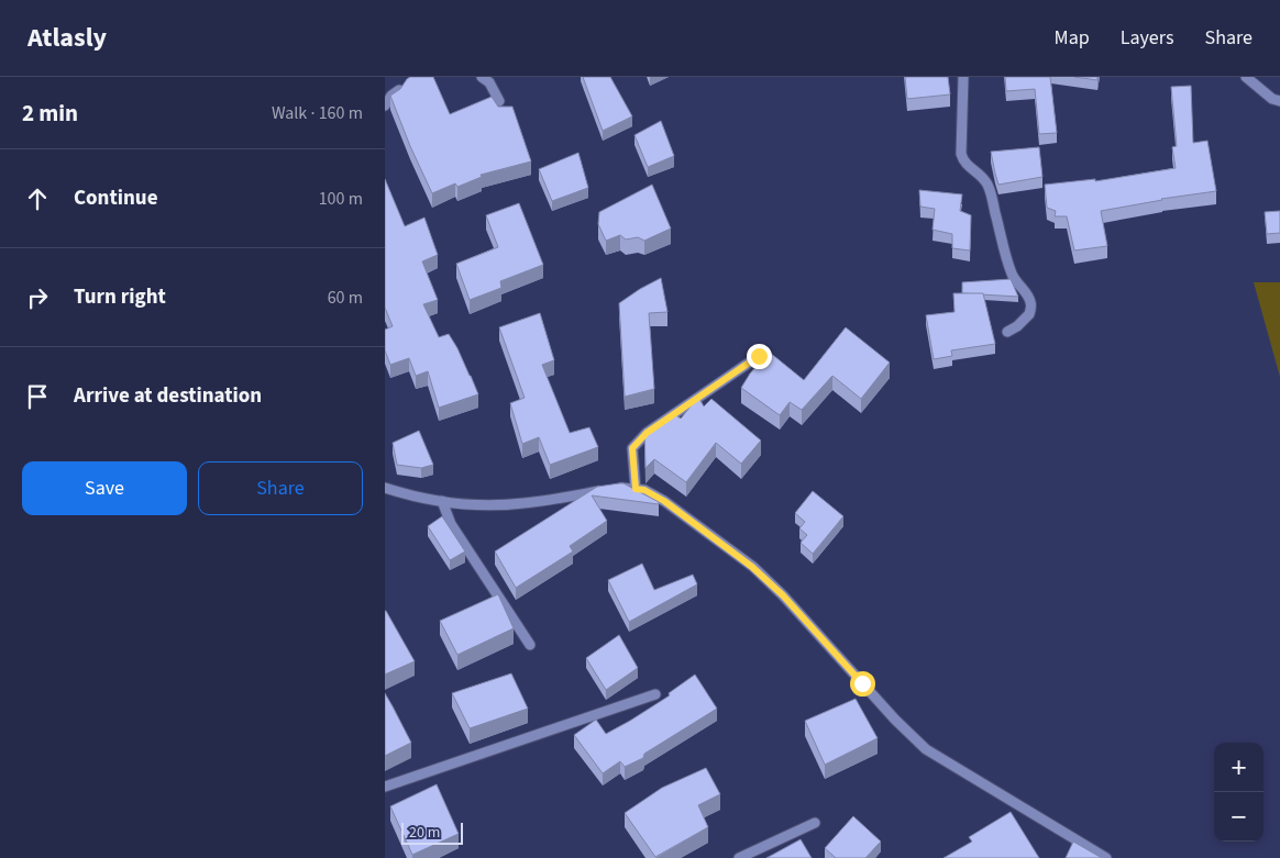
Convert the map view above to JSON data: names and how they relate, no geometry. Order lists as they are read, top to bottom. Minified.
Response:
{"scale_bar":"20 m","page":{"header":"Atlasly","nav":["Map","Layers","Share"],"heading":["2 min","Walk · 160 m"],"list":[["Continue","100 m"],["Turn right","60 m"],"Arrive at destination"],"buttons":["Save","Share"],"map_buttons":["+","−"],"scale":"20 m"}}
